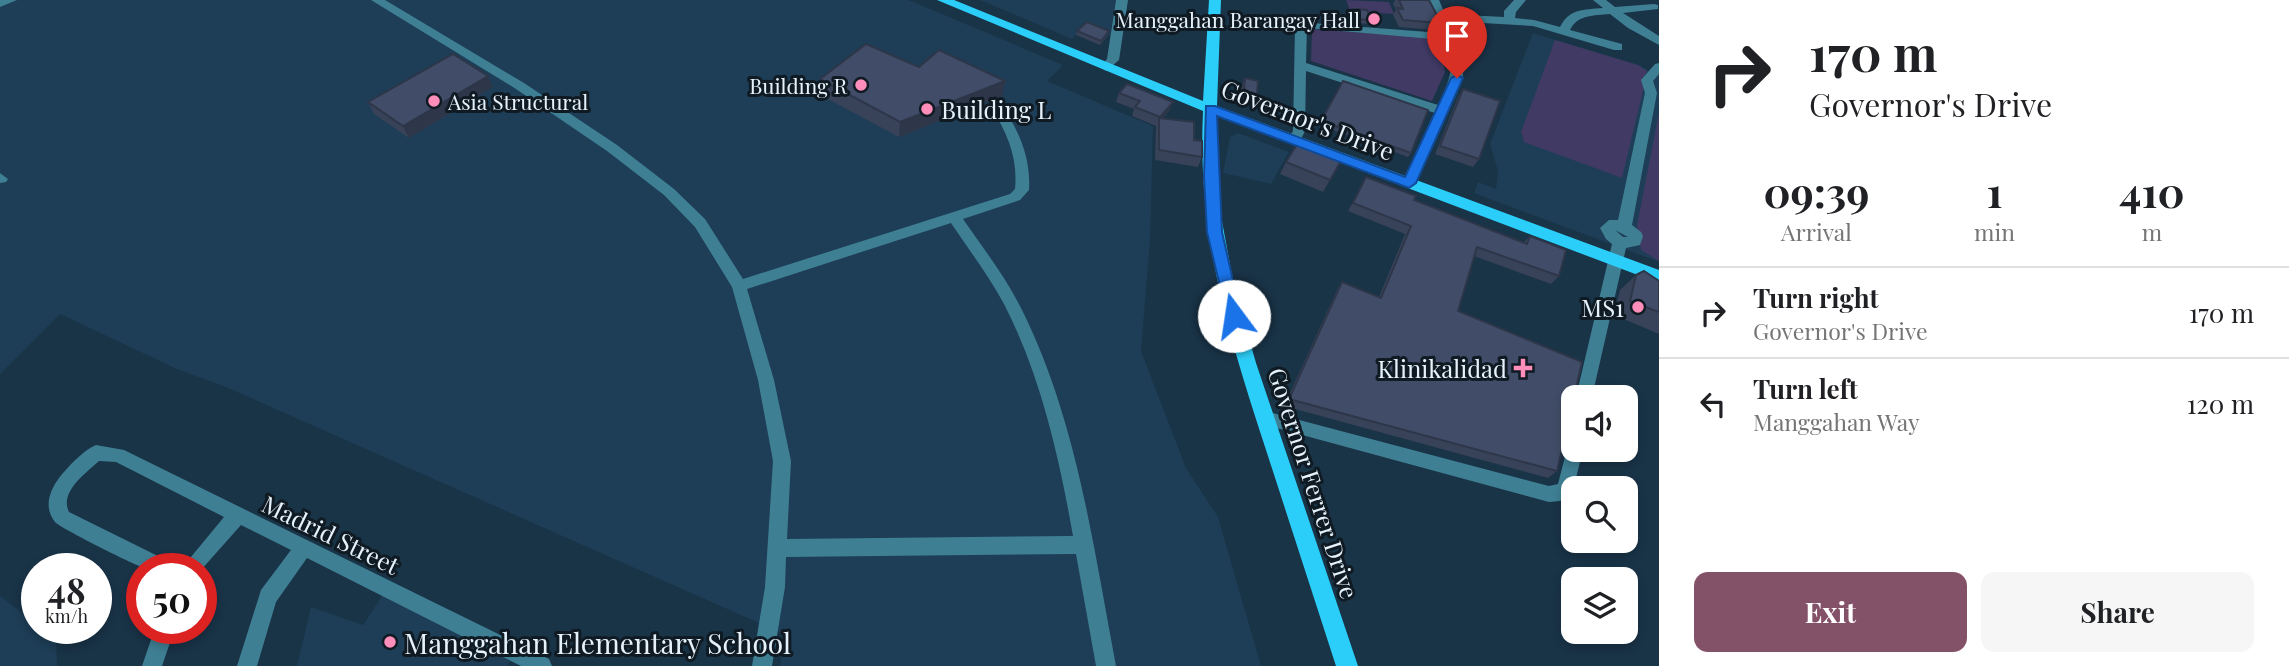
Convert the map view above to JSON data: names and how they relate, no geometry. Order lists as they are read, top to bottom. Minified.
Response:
{"streets":{"main road":["Governor's Drive","Governor Ferrer Drive"],"street":["Madrid Street"]},"crossings":[["Governor's Drive","Governor Ferrer Drive"]],"places":{"other":["Manggahan Barangay Hall","Building R","Asia Structural","Building L","MS1","Manggahan Elementary School"],"health":["Klinikalidad"]},"page":{"turn":["170 m","Governor's Drive"],"eta":["09:39","Arrival","1","min","410","m"],"list":[{"name":"Turn right","note":"Governor's Drive","value":"170 m"},{"name":"Turn left","note":"Manggahan Way","value":"120 m"}],"speed":"48 km/h","limit":"50","buttons":["Exit","Share"]}}
